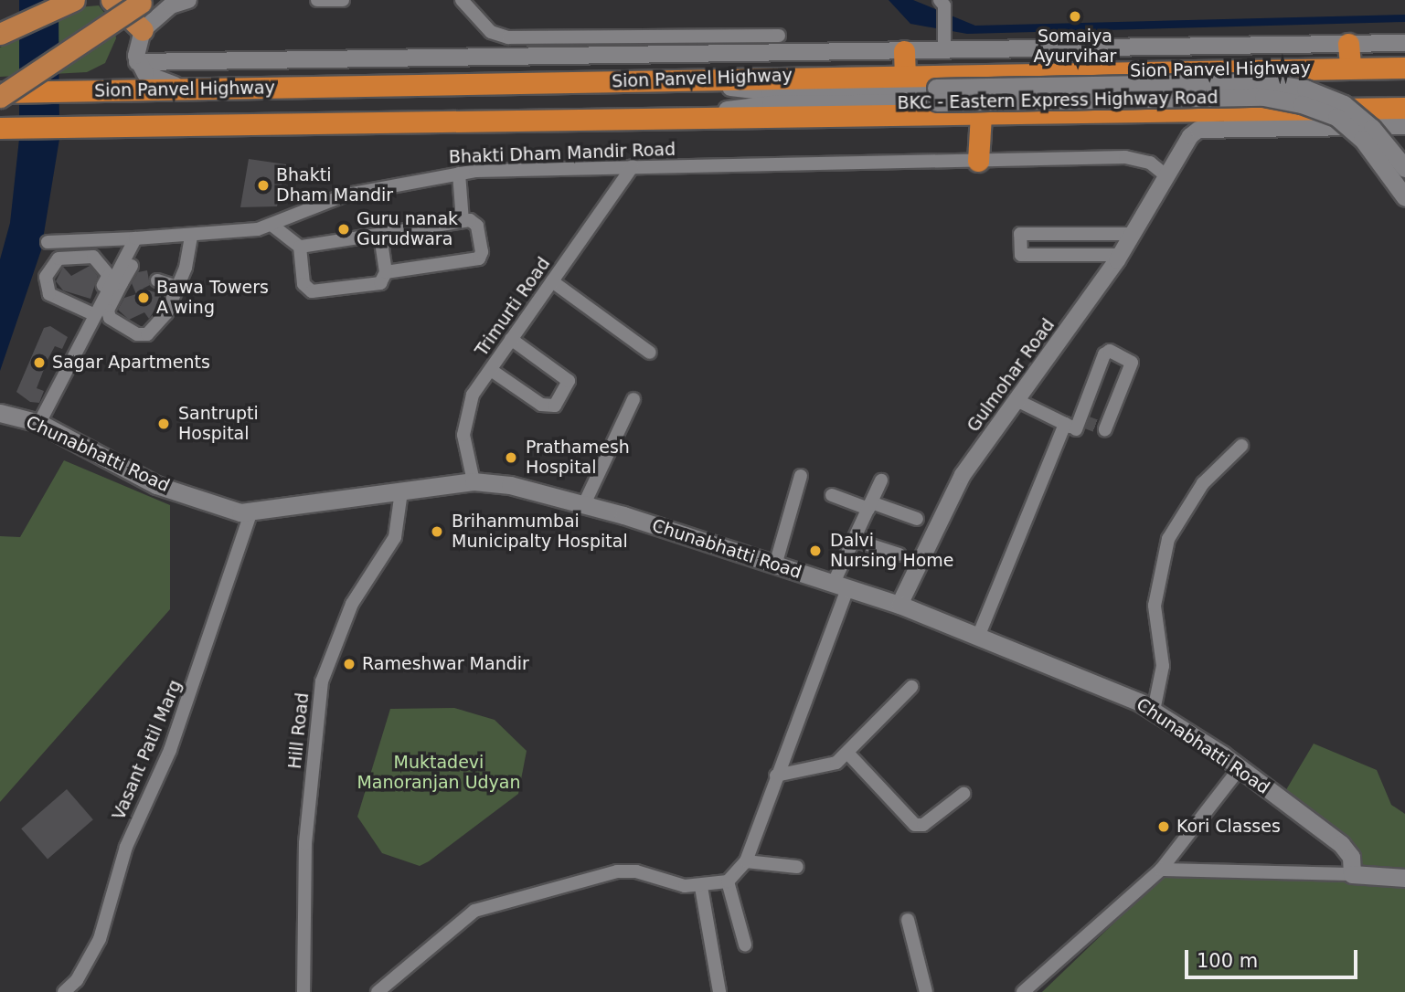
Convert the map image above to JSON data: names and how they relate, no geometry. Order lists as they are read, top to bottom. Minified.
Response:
{"streets":{"highway":["Sion Panvel Highway"],"main road":["BKC - Eastern Express Highway Road","Chunabhatti Road"],"street":["Bhakti Dham Mandir Road","Trimurti Road","Gulmohar Road","Hill Road","Vasant Patil Marg"]},"crossings":[["Sion Panvel Highway","BKC - Eastern Express Highway Road"],["Bhakti Dham Mandir Road","Trimurti Road"],["Bhakti Dham Mandir Road","Gulmohar Road"],["Trimurti Road","Chunabhatti Road"],["Gulmohar Road","Chunabhatti Road"],["Chunabhatti Road","Hill Road"],["Chunabhatti Road","Vasant Patil Marg"]],"parks":["Muktadevi Manoranjan Udyan"],"places":["Somaiya Ayurvihar","Bhakti Dham Mandir","Guru nanak Gurudwara","Bawa Towers A wing","Sagar Apartments","Santrupti Hospital","Prathamesh Hospital","Brihanmumbai Municipalty Hospital","Dalvi Nursing Home","Rameshwar Mandir","Kori Classes"],"scale_bar":"100 m"}
